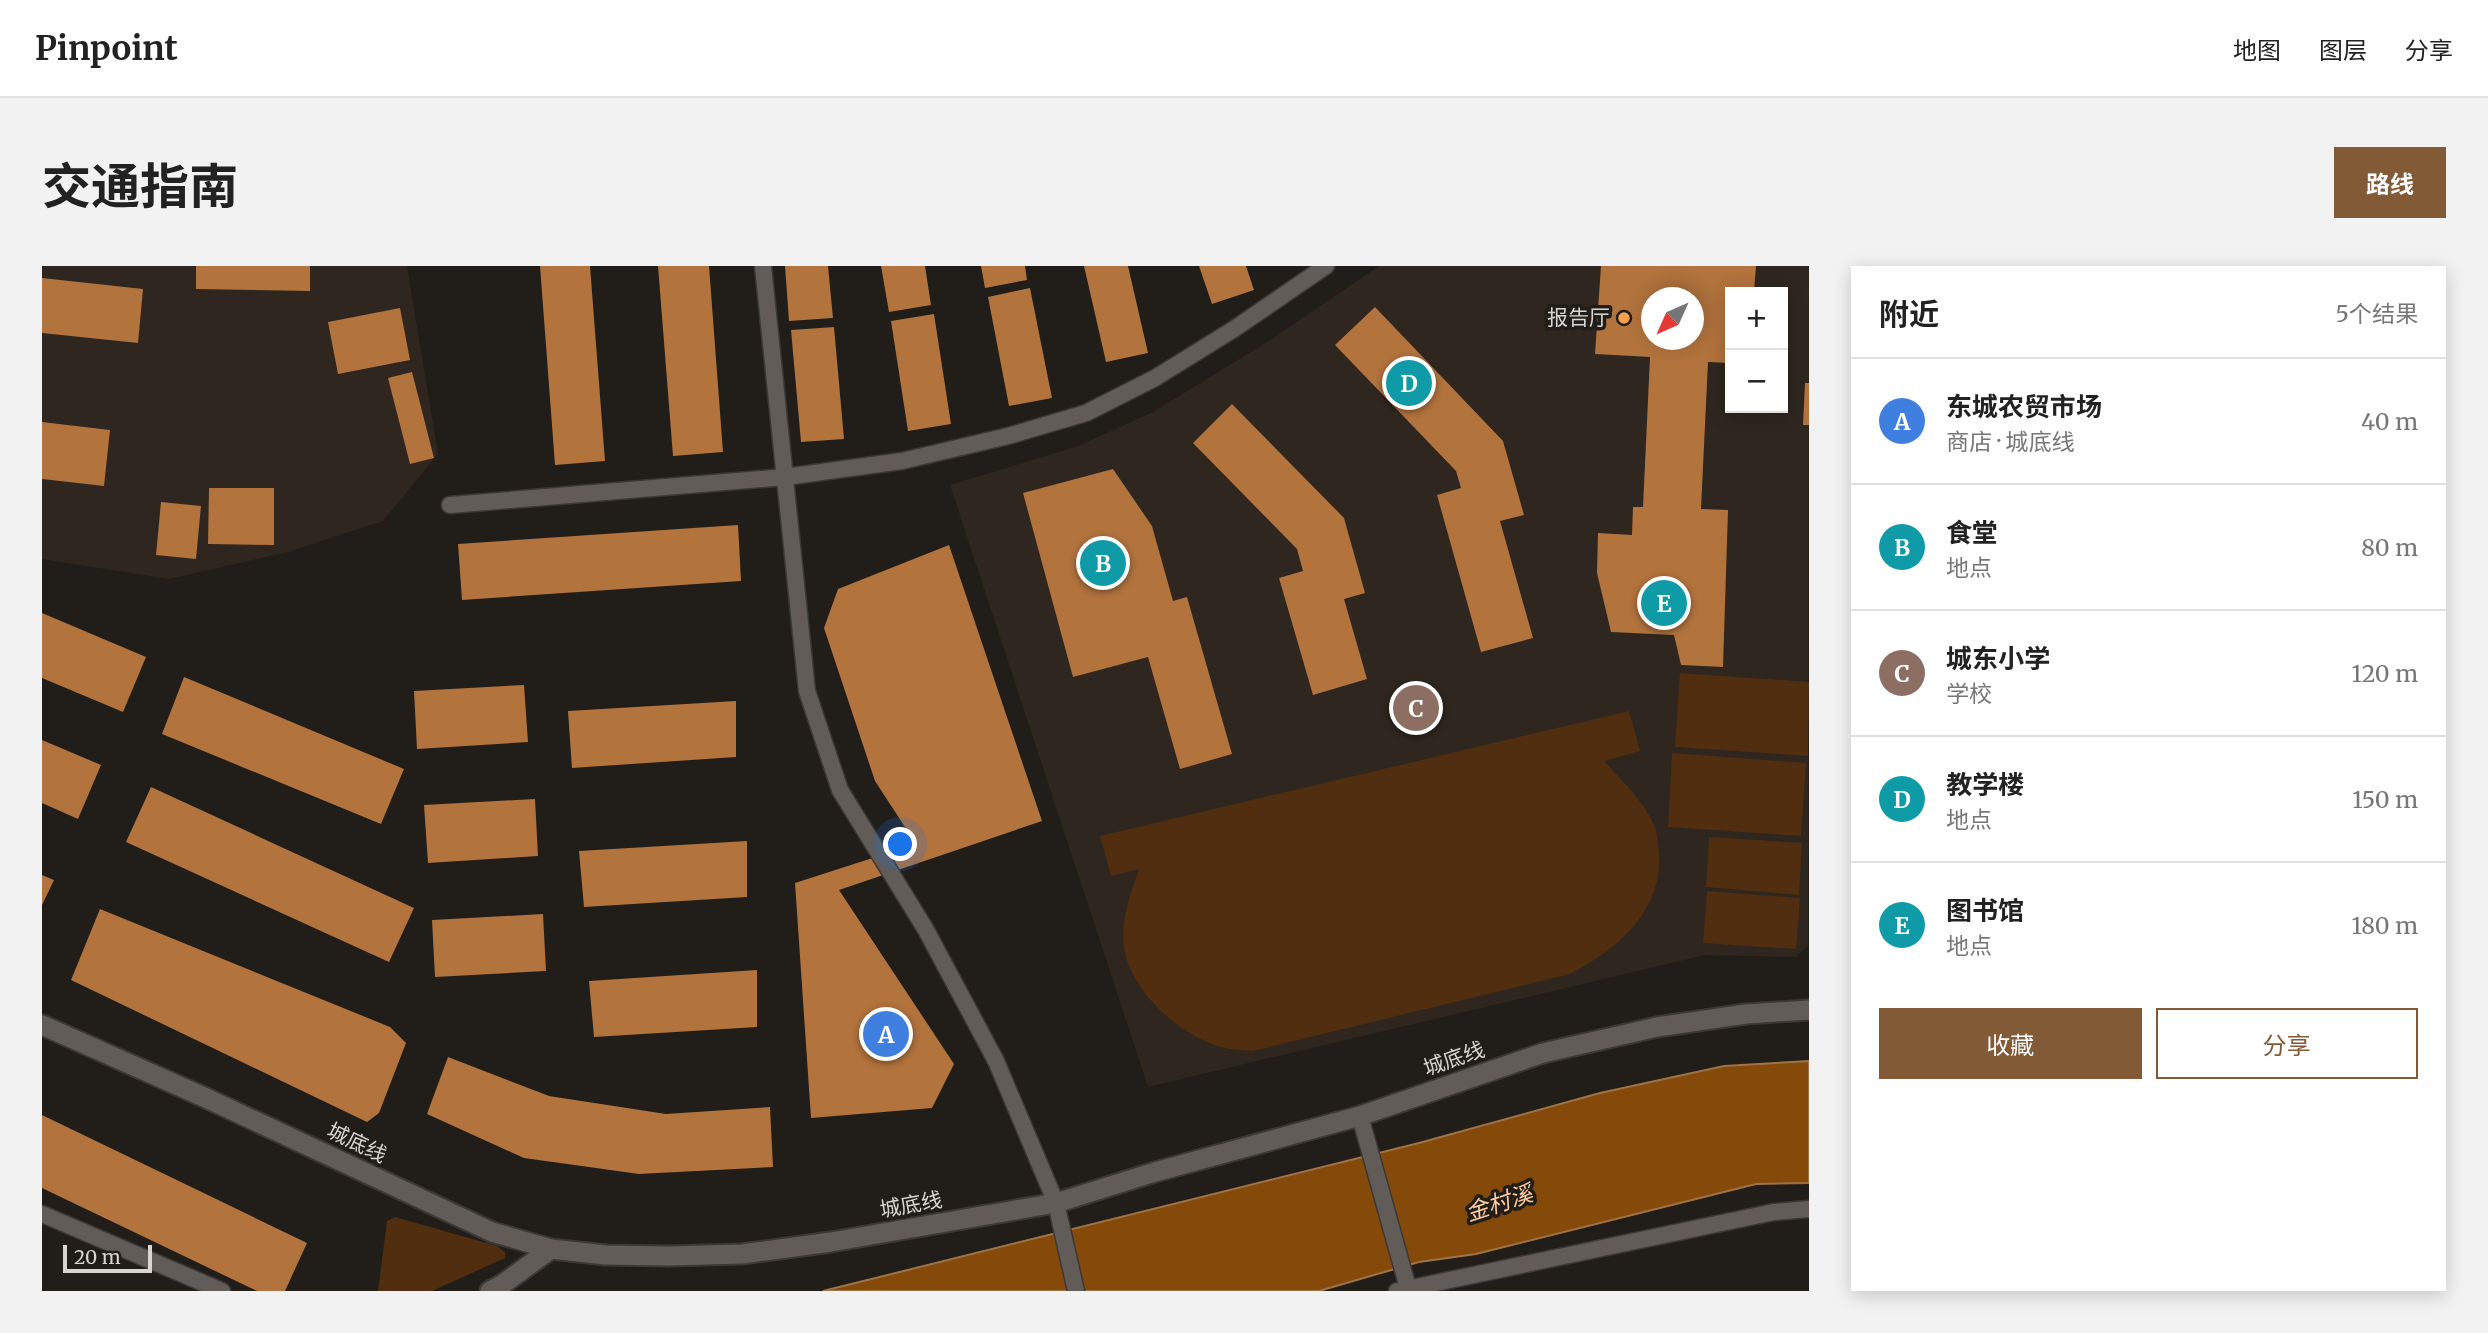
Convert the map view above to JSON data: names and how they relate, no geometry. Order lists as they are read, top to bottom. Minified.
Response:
{"streets":{"main road":["城底线"]},"water":["金村溪"],"places":["报告厅"],"scale_bar":"20 m","north":"bottom left","page":{"header":"Pinpoint","nav":["地图","图层","分享"],"title":"交通指南","buttons":["路线",["收藏","分享"]],"heading":["附近","5个结果"],"map_buttons":["+","−"],"pins":["D","B","E","C","A"],"list":[{"mark":"A","name":"东城农贸市场","note":"商店 · 城底线","value":"40 m"},{"mark":"B","name":"食堂","note":"地点","value":"80 m"},{"mark":"C","name":"城东小学","note":"学校","value":"120 m"},{"mark":"D","name":"教学楼","note":"地点","value":"150 m"},{"mark":"E","name":"图书馆","note":"地点","value":"180 m"}],"scale":"20 m"}}
